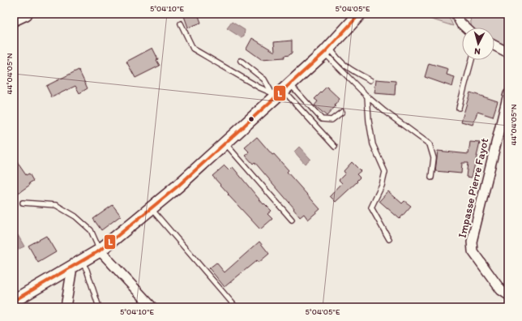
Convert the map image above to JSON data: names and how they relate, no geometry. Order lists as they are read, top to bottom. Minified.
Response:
{"streets":{"street":["Impasse Pierre Fayot"]},"lines":["transit line L"],"north":"bottom","coordinates":["5°04'10\"E","5°04'05\"E","44°04'05\"N"]}
